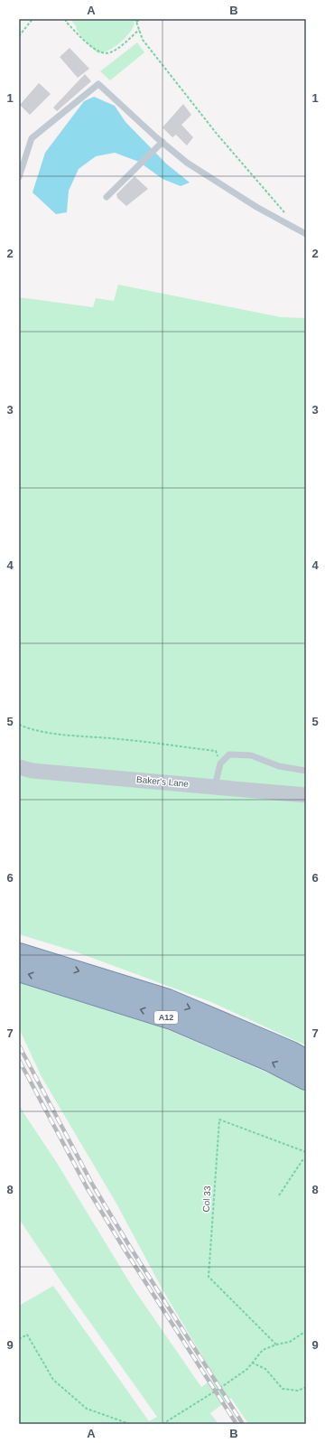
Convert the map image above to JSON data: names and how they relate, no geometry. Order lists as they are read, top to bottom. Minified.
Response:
{"streets":{"highway":["A12"],"street":["Baker's Lane"],"path":["Col 33"]},"grid":{"columns":["A","B"],"rows":["1","2","3","4","5","6","7","8","9"]}}
